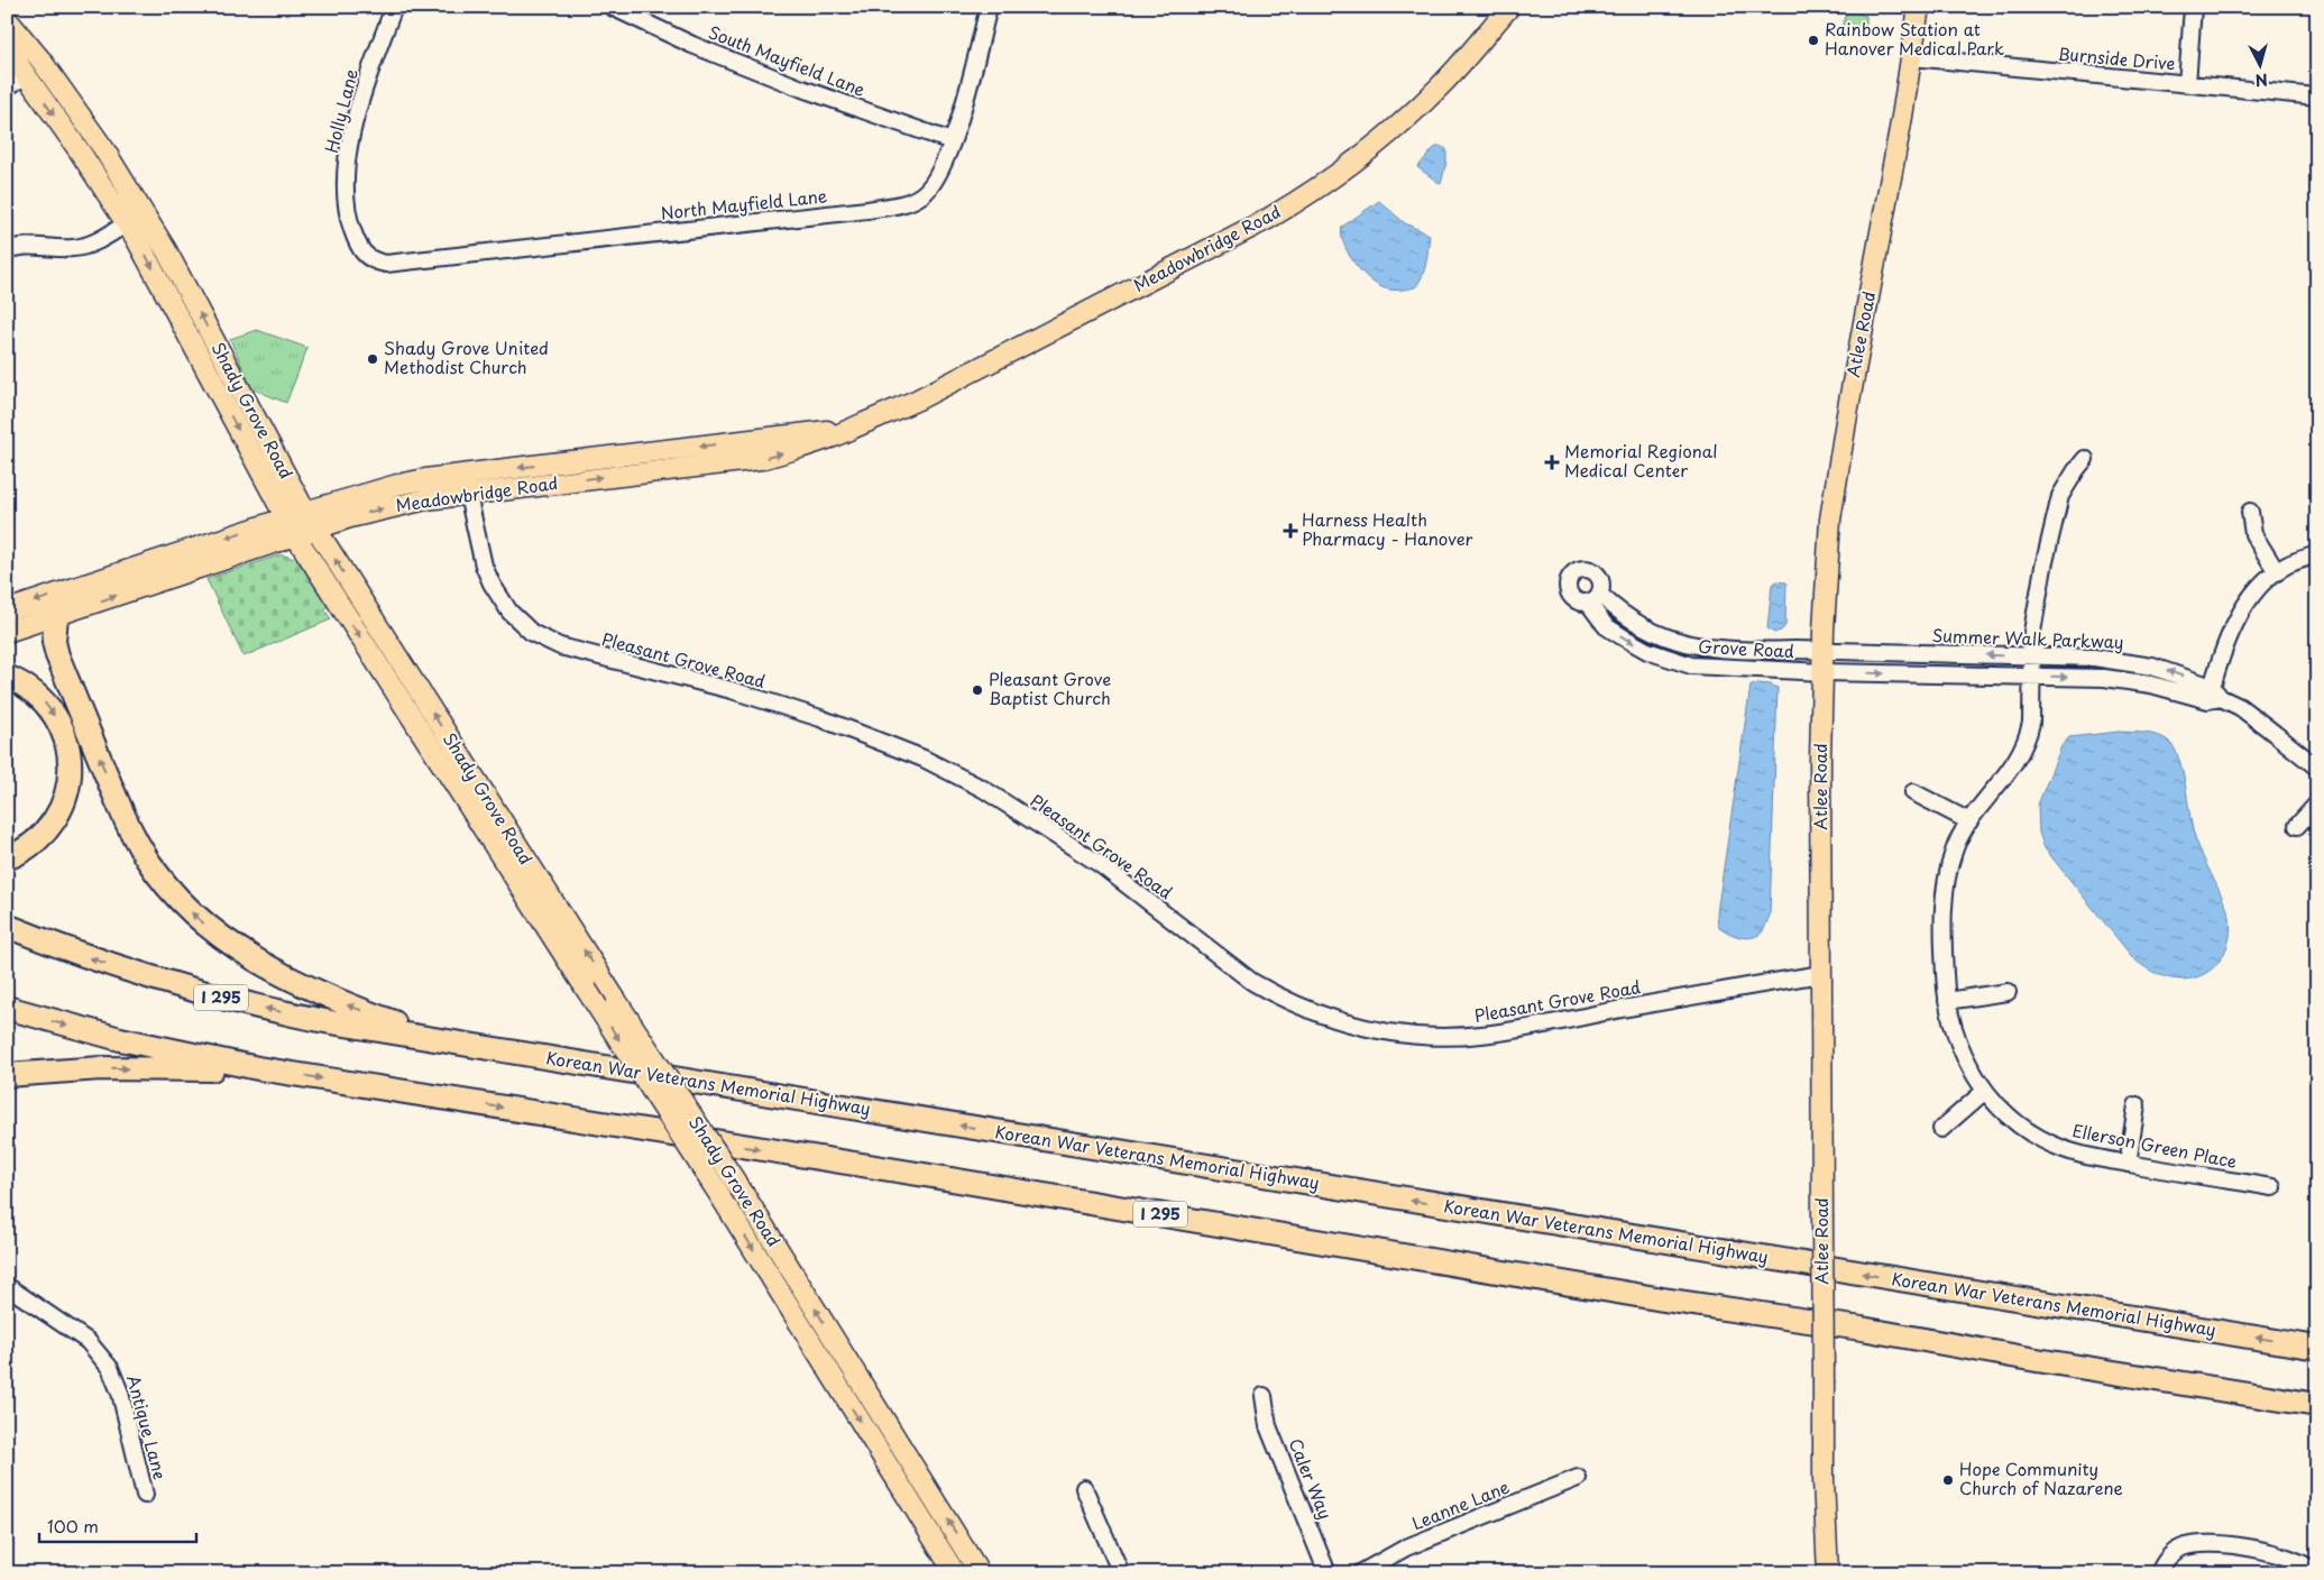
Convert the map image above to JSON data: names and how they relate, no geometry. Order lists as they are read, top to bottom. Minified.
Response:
{"streets":{"highway":["I 295","Korean War Veterans Memorial Highway"],"main road":["Meadowbridge Road","Atlee Road","Shady Grove Road"],"street":["Burnside Drive","South Mayfield Lane","Holly Lane","North Mayfield Lane","Summer Walk Parkway","Grove Road","Pleasant Grove Road","Ellerson Green Place","Antique Lane","Caler Way","Leanne Lane"]},"crossings":[["Burnside Drive","Atlee Road"],["South Mayfield Lane","North Mayfield Lane"],["Holly Lane","North Mayfield Lane"],["Meadowbridge Road","Shady Grove Road"],["Meadowbridge Road","Pleasant Grove Road"],["Atlee Road","Summer Walk Parkway"],["Atlee Road","Grove Road"],["Atlee Road","Pleasant Grove Road"],["Summer Walk Parkway","Grove Road"],["Summer Walk Parkway","Ellerson Green Place"]],"places":{"other":["Rainbow Station at Hanover Medical Park","Shady Grove United Methodist Church","Pleasant Grove Baptist Church","Hope Community Church of Nazarene"],"health":["Memorial Regional Medical Center","Harness Health Pharmacy - Hanover"]},"scale_bar":"100 m","north":"bottom"}
